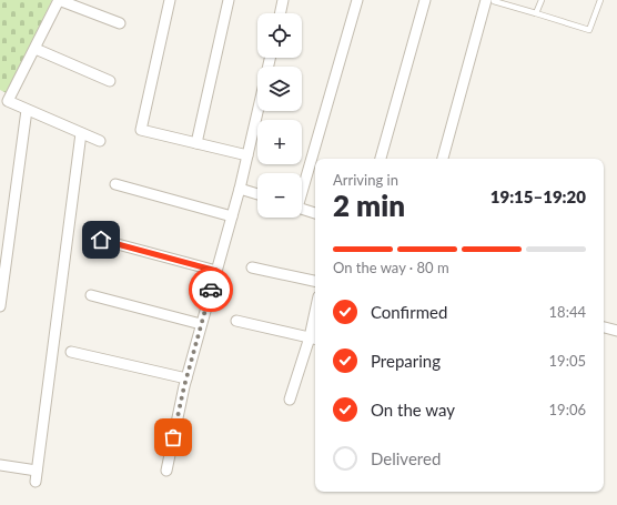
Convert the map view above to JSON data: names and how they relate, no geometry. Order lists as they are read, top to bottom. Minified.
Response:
{"page":{"map_buttons":["+","−"],"heading":["2 min","Arriving in","19:15–19:20"],"bar":"On the way · 80 m","list":[["Confirmed","18:44"],["Preparing","19:05"],["On the way","19:06"],"Delivered"]}}
